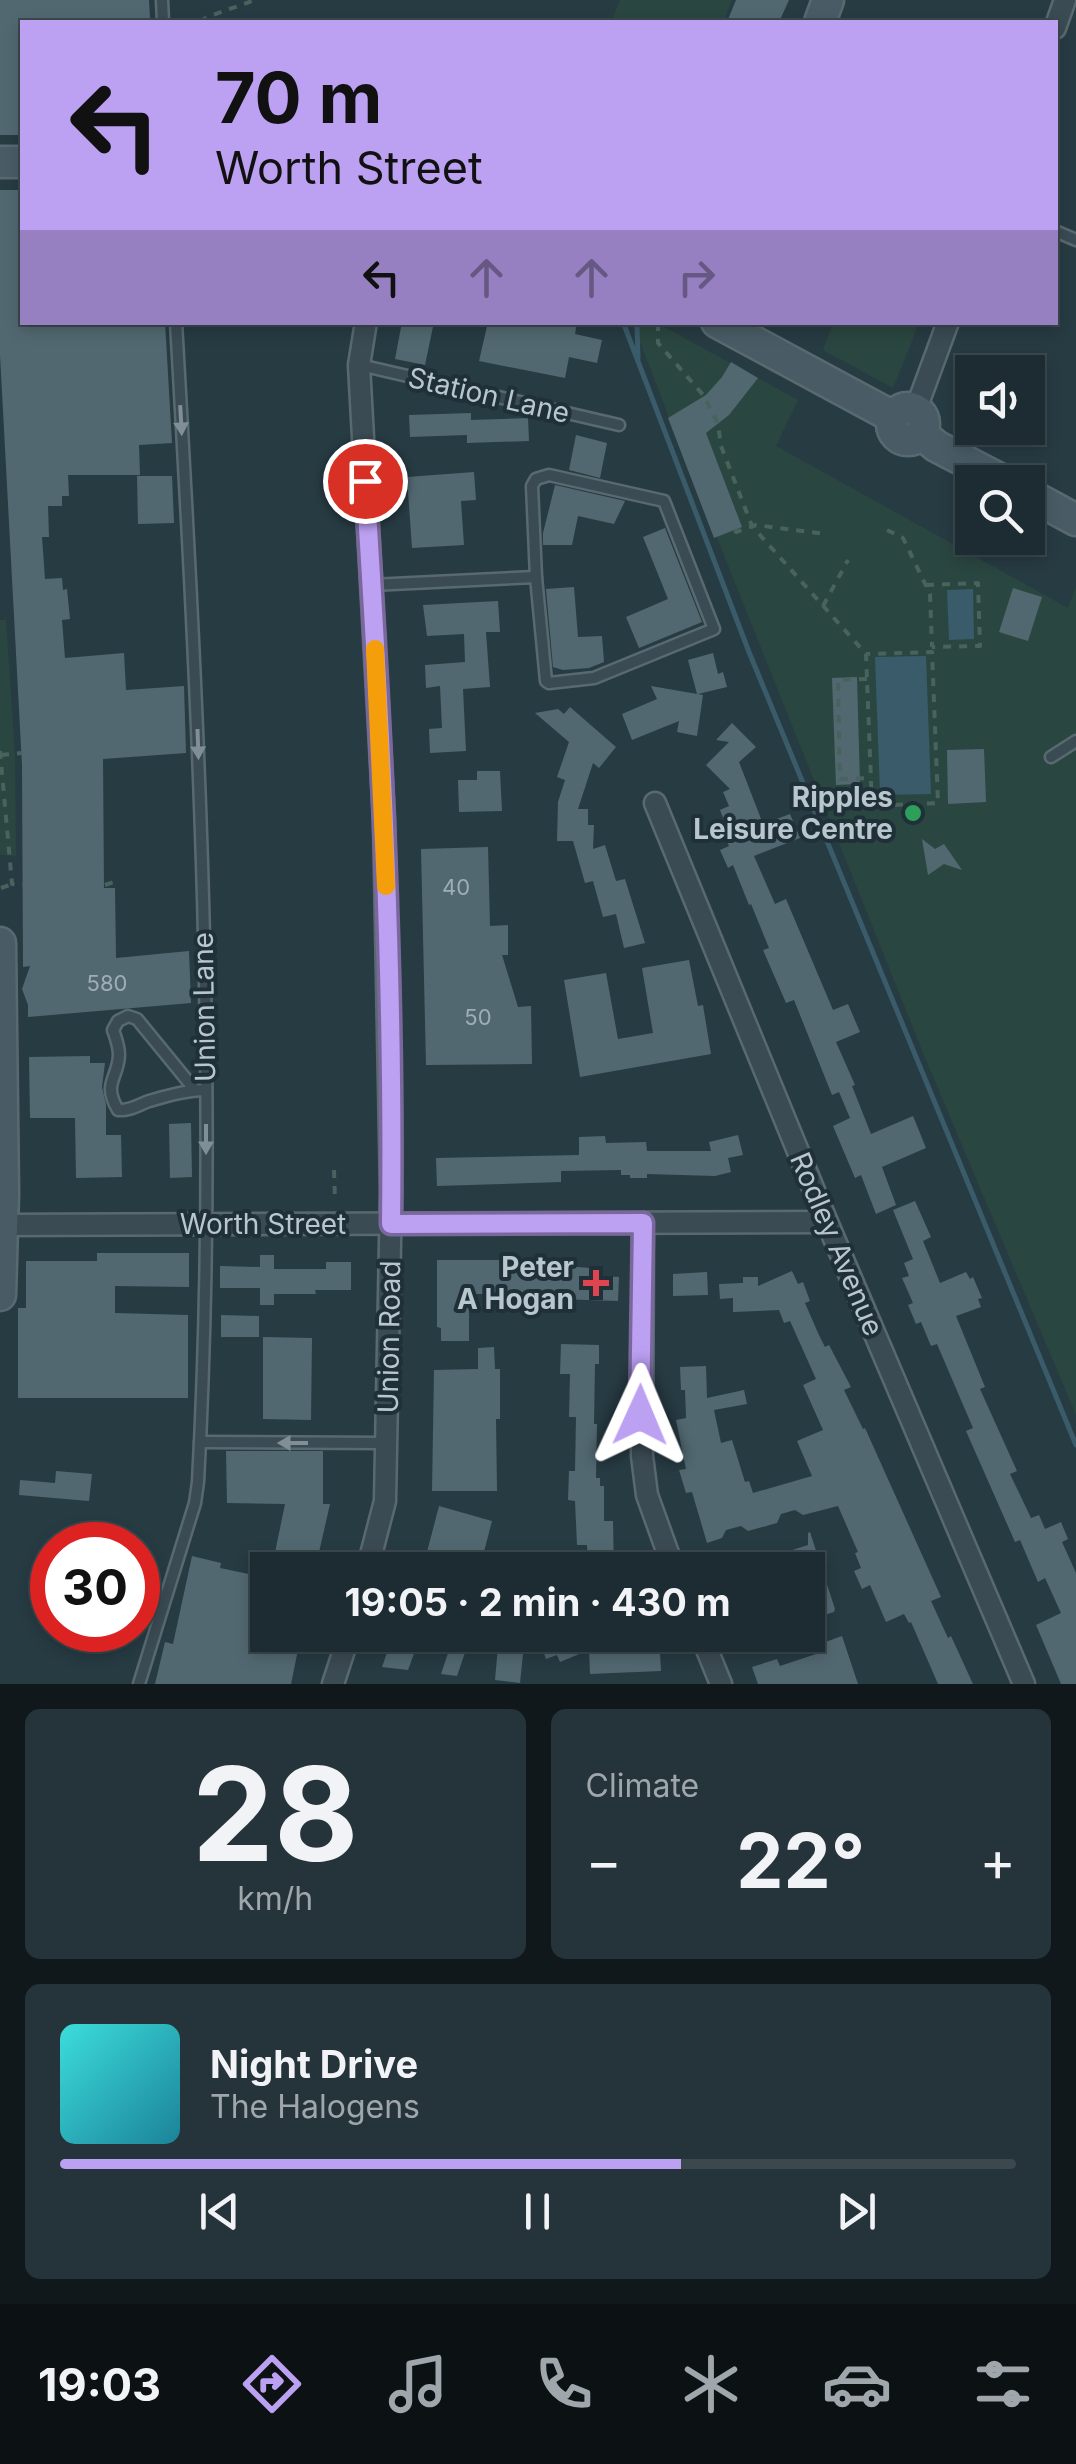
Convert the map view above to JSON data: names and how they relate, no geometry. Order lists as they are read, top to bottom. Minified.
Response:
{"streets":{"street":["Worth Street","Rodley Avenue","Union Road"],"lane":["Station Lane","Union Lane"]},"crossings":[["Station Lane","Union Road"],["Union Lane","Worth Street"],["Worth Street","Rodley Avenue"],["Worth Street","Union Road"]],"one_way":["Union Lane"],"places":{"other":["Ripples Leisure Centre"],"health":["Peter A Hogan"]},"house_numbers":["40","580","50"],"page":{"turn":["70 m","Worth Street"],"limit":"30","trip":"19:05 · 2 min · 430 m","tile":[["28","km/h"],"Climate"],"heat":["−","22°","+"],"song":["Night Drive","The Halogens"],"tabs":"19:03"}}
